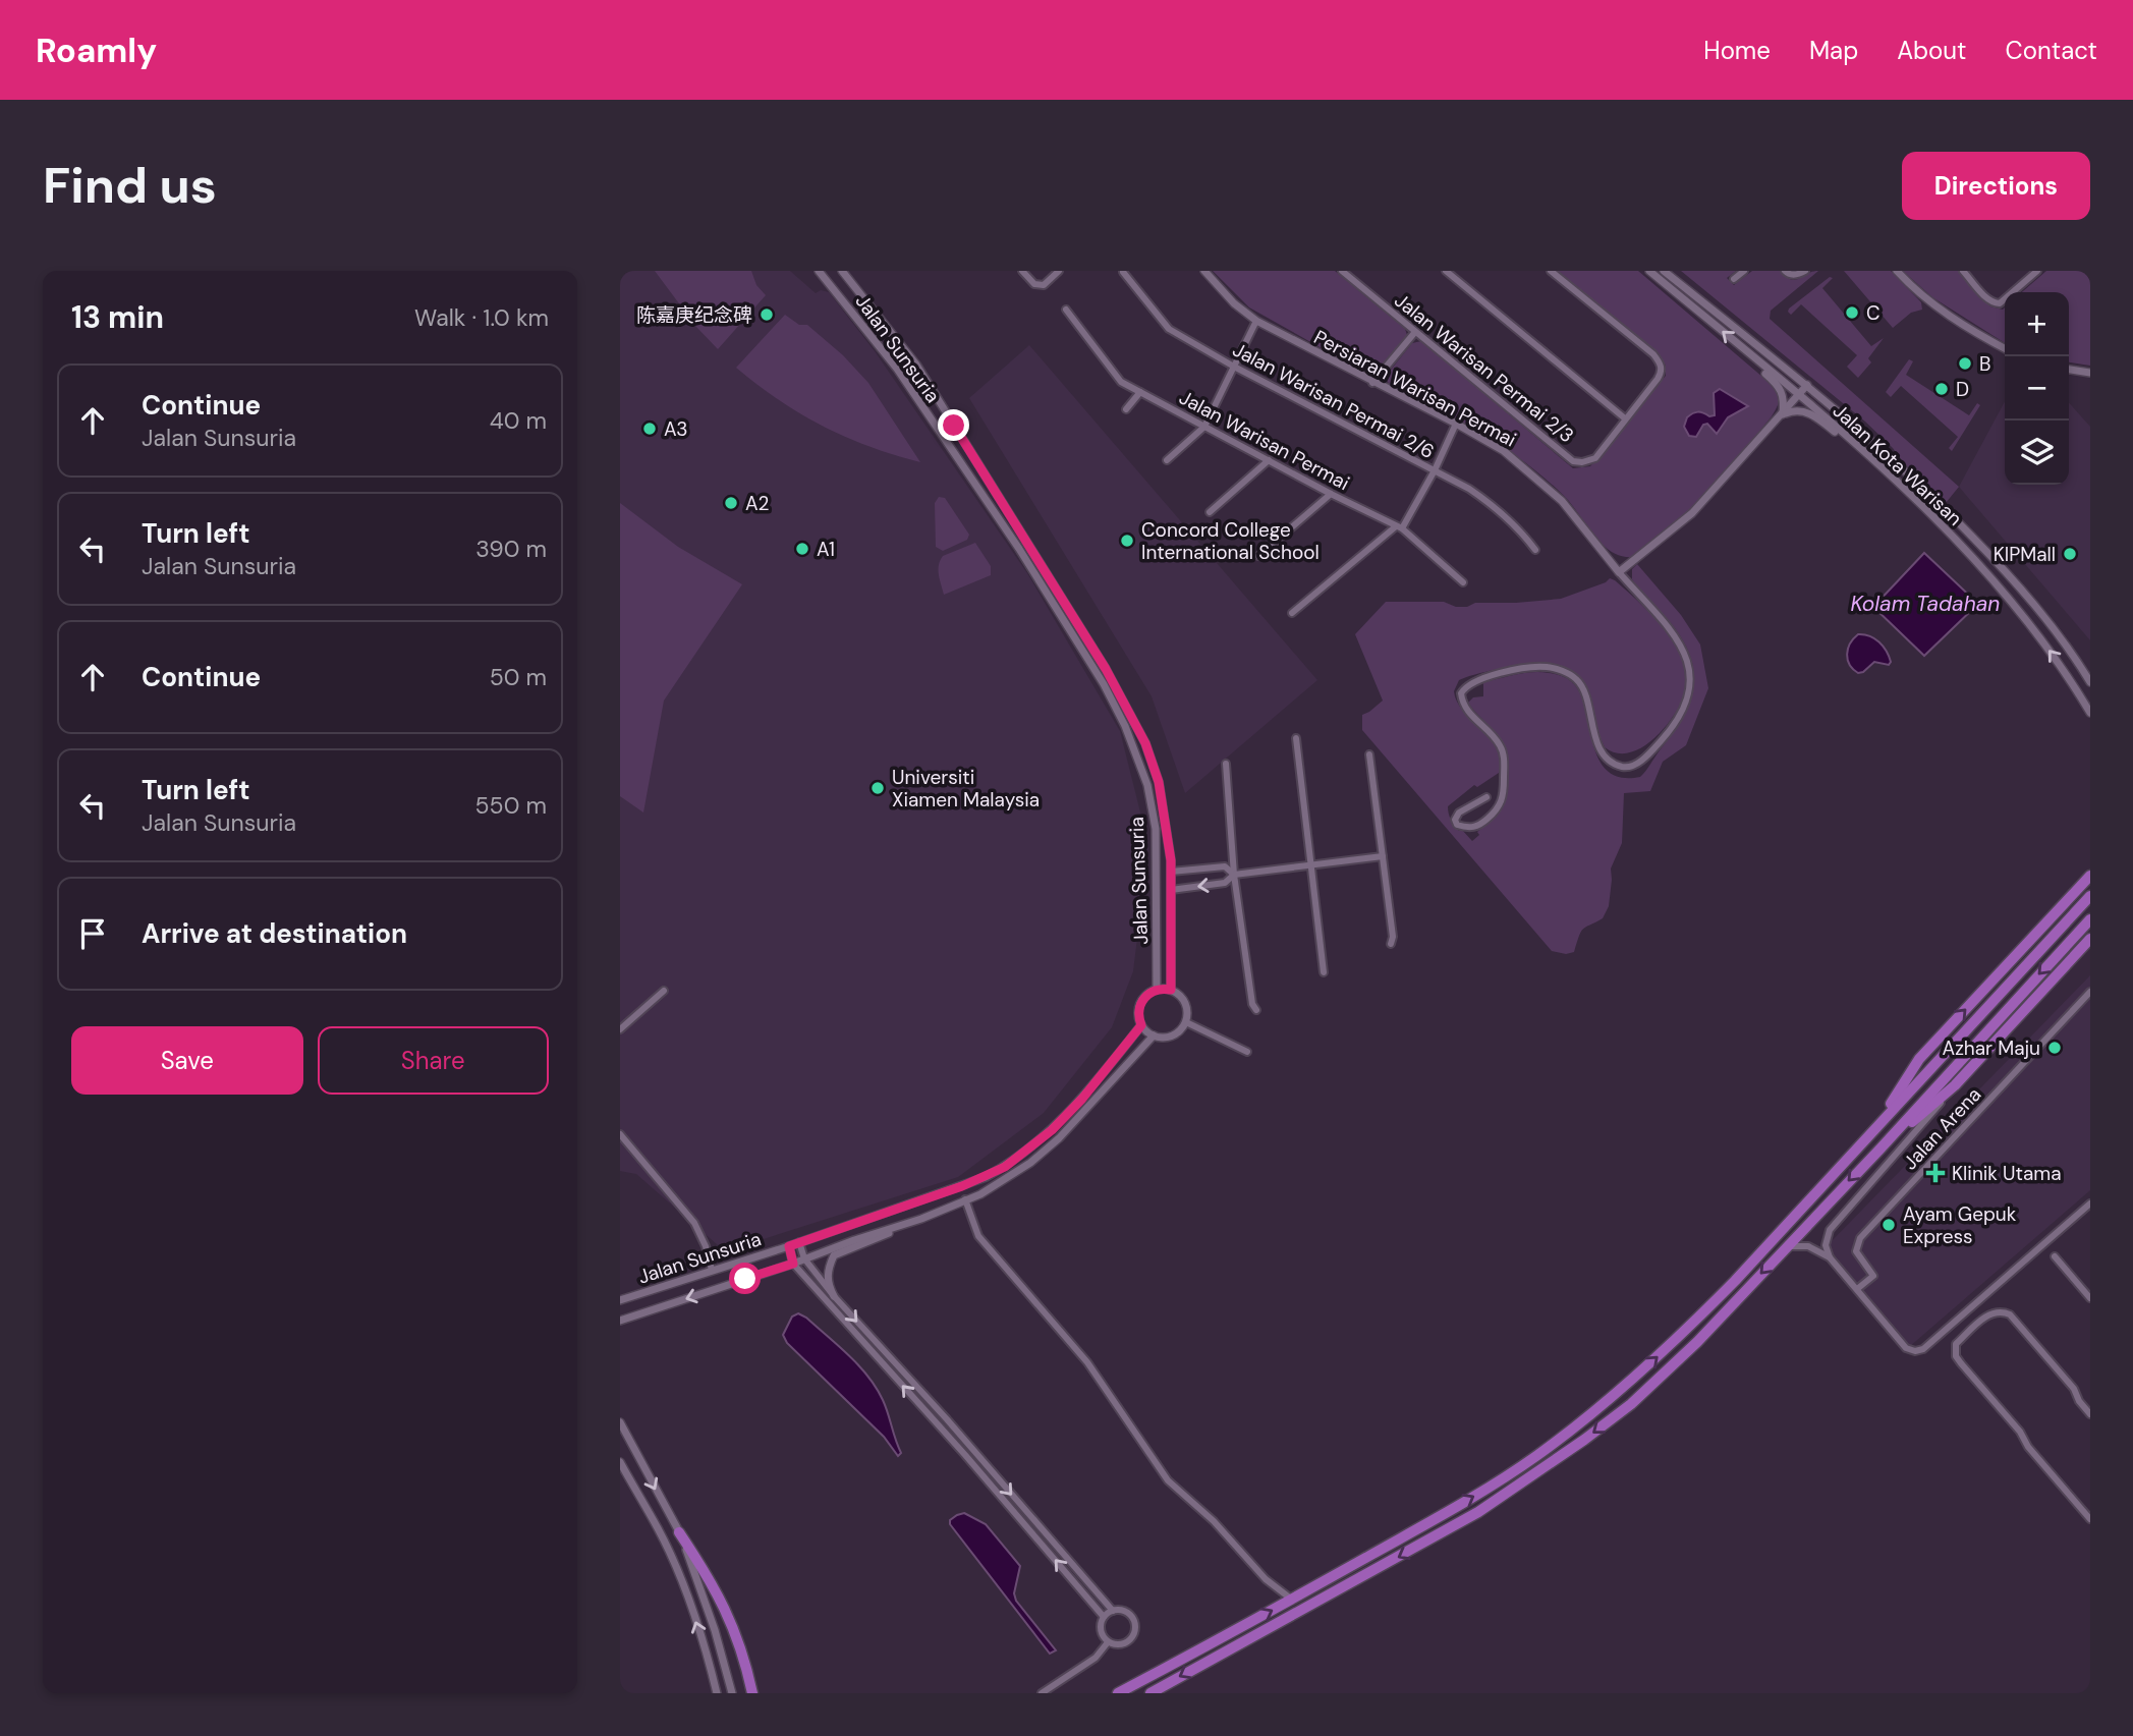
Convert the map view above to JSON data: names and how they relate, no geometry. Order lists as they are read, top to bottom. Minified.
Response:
{"streets":{"street":["Jalan Sunsuria","Jalan Warisan Permai 2/3","Persiaran Warisan Permai","Jalan Warisan Permai 2/6","Jalan Warisan Permai","Jalan Kota Warisan","Jalan Arena"]},"water":["Kolam Tadahan"],"places":{"other":["C","陈嘉庚纪念碑","B","D","A3","A2","Concord College International School","A1","KIPMall","Universiti Xiamen Malaysia","Azhar Maju","Ayam Gepuk Express"],"health":["Klinik Utama"]},"page":{"header":"Roamly","nav":["Home","Map","About","Contact"],"buttons":["Directions",["Save","Share"]],"title":"Find us","heading":["13 min","Walk · 1.0 km"],"map_buttons":["+","−"],"list":[["Continue","Jalan Sunsuria","40 m"],["Turn left","Jalan Sunsuria","390 m"],["Continue","50 m"],["Turn left","Jalan Sunsuria","550 m"],"Arrive at destination"]}}
